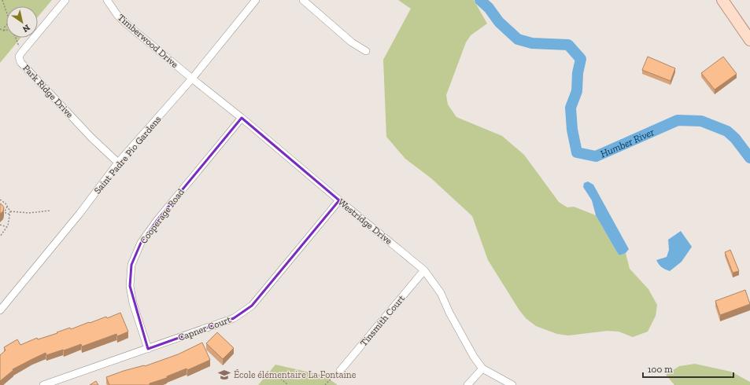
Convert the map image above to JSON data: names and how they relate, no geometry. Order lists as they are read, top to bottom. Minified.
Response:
{"streets":{"street":["Timberwood Drive","Park Ridge Drive","Saint Padre Pio Gardens","Cooperage Road","Westridge Drive","Tinsmith Court","Capner Court"]},"crossings":[["Timberwood Drive","Saint Padre Pio Gardens"],["Timberwood Drive","Westridge Drive"],["Park Ridge Drive","Saint Padre Pio Gardens"],["Saint Padre Pio Gardens","Westridge Drive"],["Cooperage Road","Westridge Drive"],["Cooperage Road","Capner Court"],["Westridge Drive","Tinsmith Court"],["Westridge Drive","Capner Court"]],"water":["Humber River"],"places":{"school or university":["École élémentaire La Fontaine"]},"scale_bar":"100 m","north":"bottom right"}
